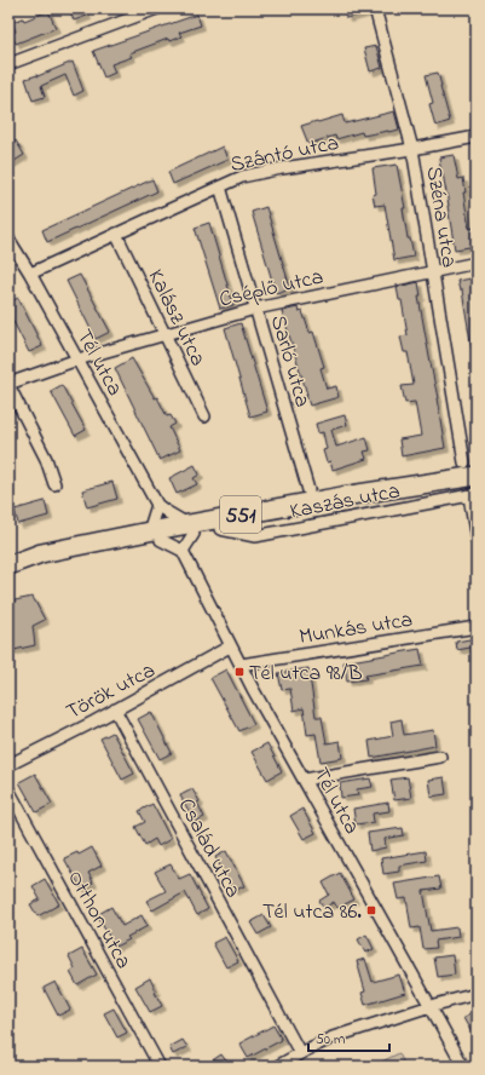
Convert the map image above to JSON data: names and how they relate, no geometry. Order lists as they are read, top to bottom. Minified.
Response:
{"streets":{"main road":["551"],"street":["Szántó utca","Széna utca","Cséplő utca","Kalász utca","Sarló utca","Tél utca","Munkás utca","Török utca","Család utca","Otthon utca"]},"crossings":[["Szántó utca","Széna utca"],["Szántó utca","Kalász utca"],["Szántó utca","Sarló utca"],["Szántó utca","Tél utca"],["Széna utca","Cséplő utca"],["Széna utca","551"],["Cséplő utca","Kalász utca"],["Cséplő utca","Sarló utca"],["Cséplő utca","Tél utca"],["Tél utca","551"],["Tél utca","Munkás utca"],["Tél utca","Török utca"],["Török utca","Család utca"]],"places":{"transit":["Tél utca 98/B","Tél utca 86."]},"scale_bar":"50 m"}
